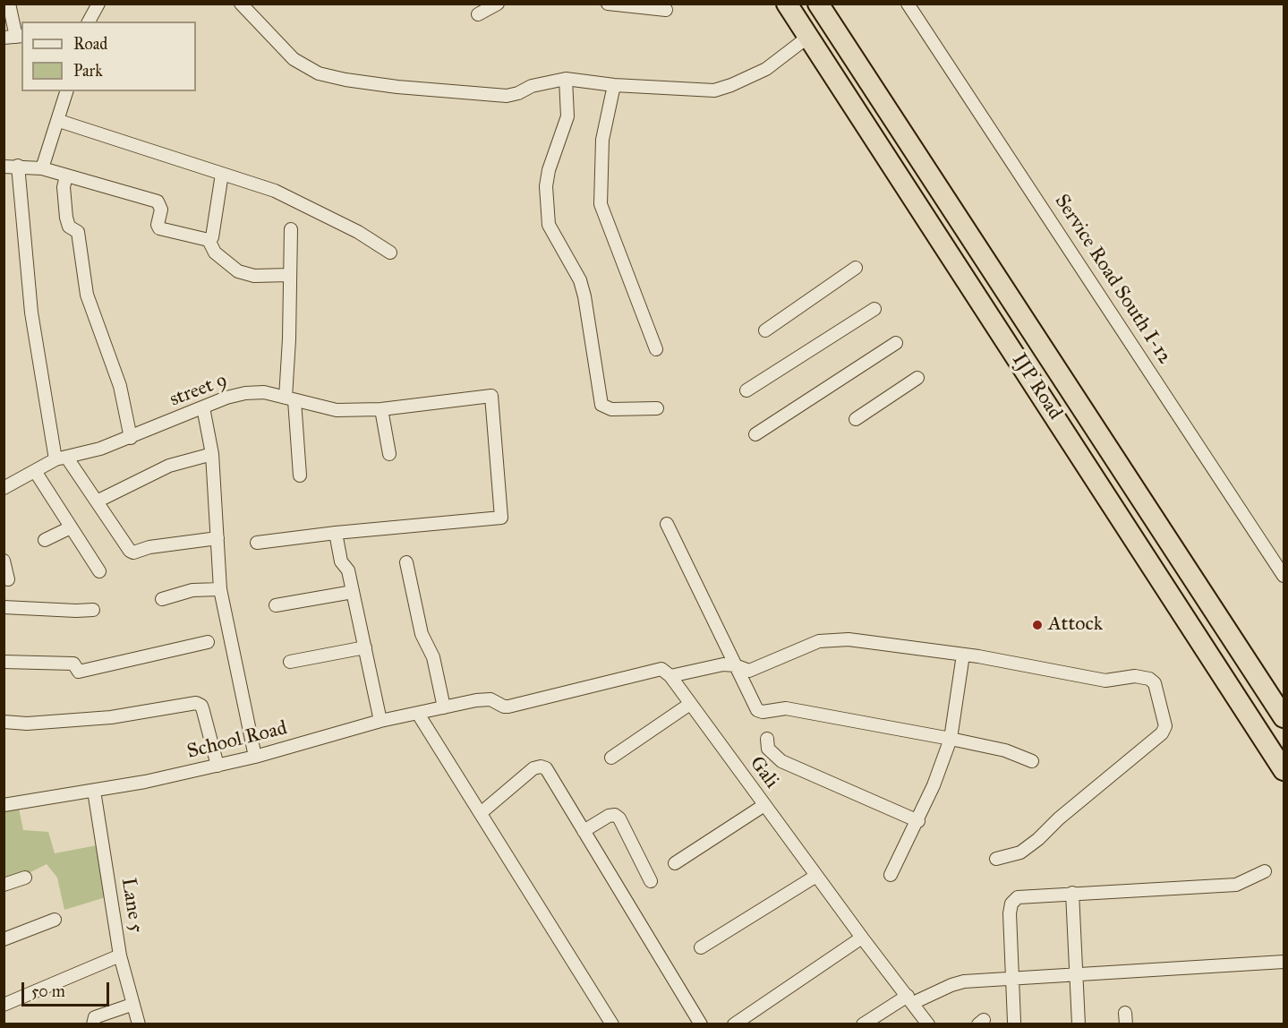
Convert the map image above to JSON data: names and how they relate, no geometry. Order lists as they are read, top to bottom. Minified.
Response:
{"streets":{"highway":["IJP Road"],"street":["Service Road South I-12","street 9","School Road","Gali","Lane 5"]},"crossings":[["School Road","Gali"],["School Road","Lane 5"]],"places":["Attock"],"legend":["Road","Park"],"scale_bar":"50 m"}
